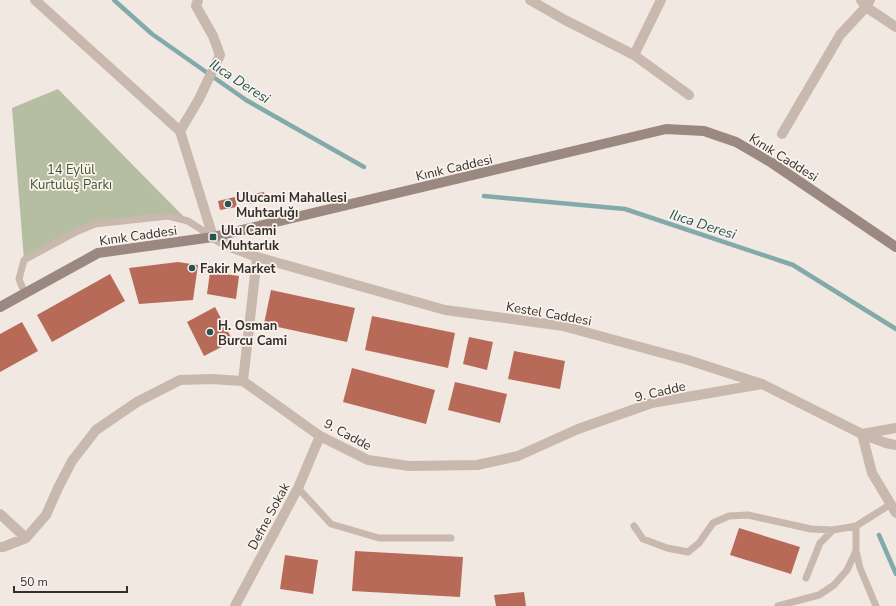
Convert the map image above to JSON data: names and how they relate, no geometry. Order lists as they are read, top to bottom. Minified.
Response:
{"streets":{"main road":["Kınık Caddesi"],"street":["Kestel Caddesi","9. Cadde","Defne Sokak"]},"crossings":[["Kınık Caddesi","Kestel Caddesi"],["Kestel Caddesi","9. Cadde"],["9. Cadde","Defne Sokak"]],"water":["Ilıca Deresi"],"parks":["14 Eylül Kurtuluş Parkı"],"places":{"other":["Ulucami Mahallesi Muhtarlığı","Fakir Market","H. Osman Burcu Cami"],"transit":["Ulu Cami Muhtarlık"]},"scale_bar":"50 m"}
